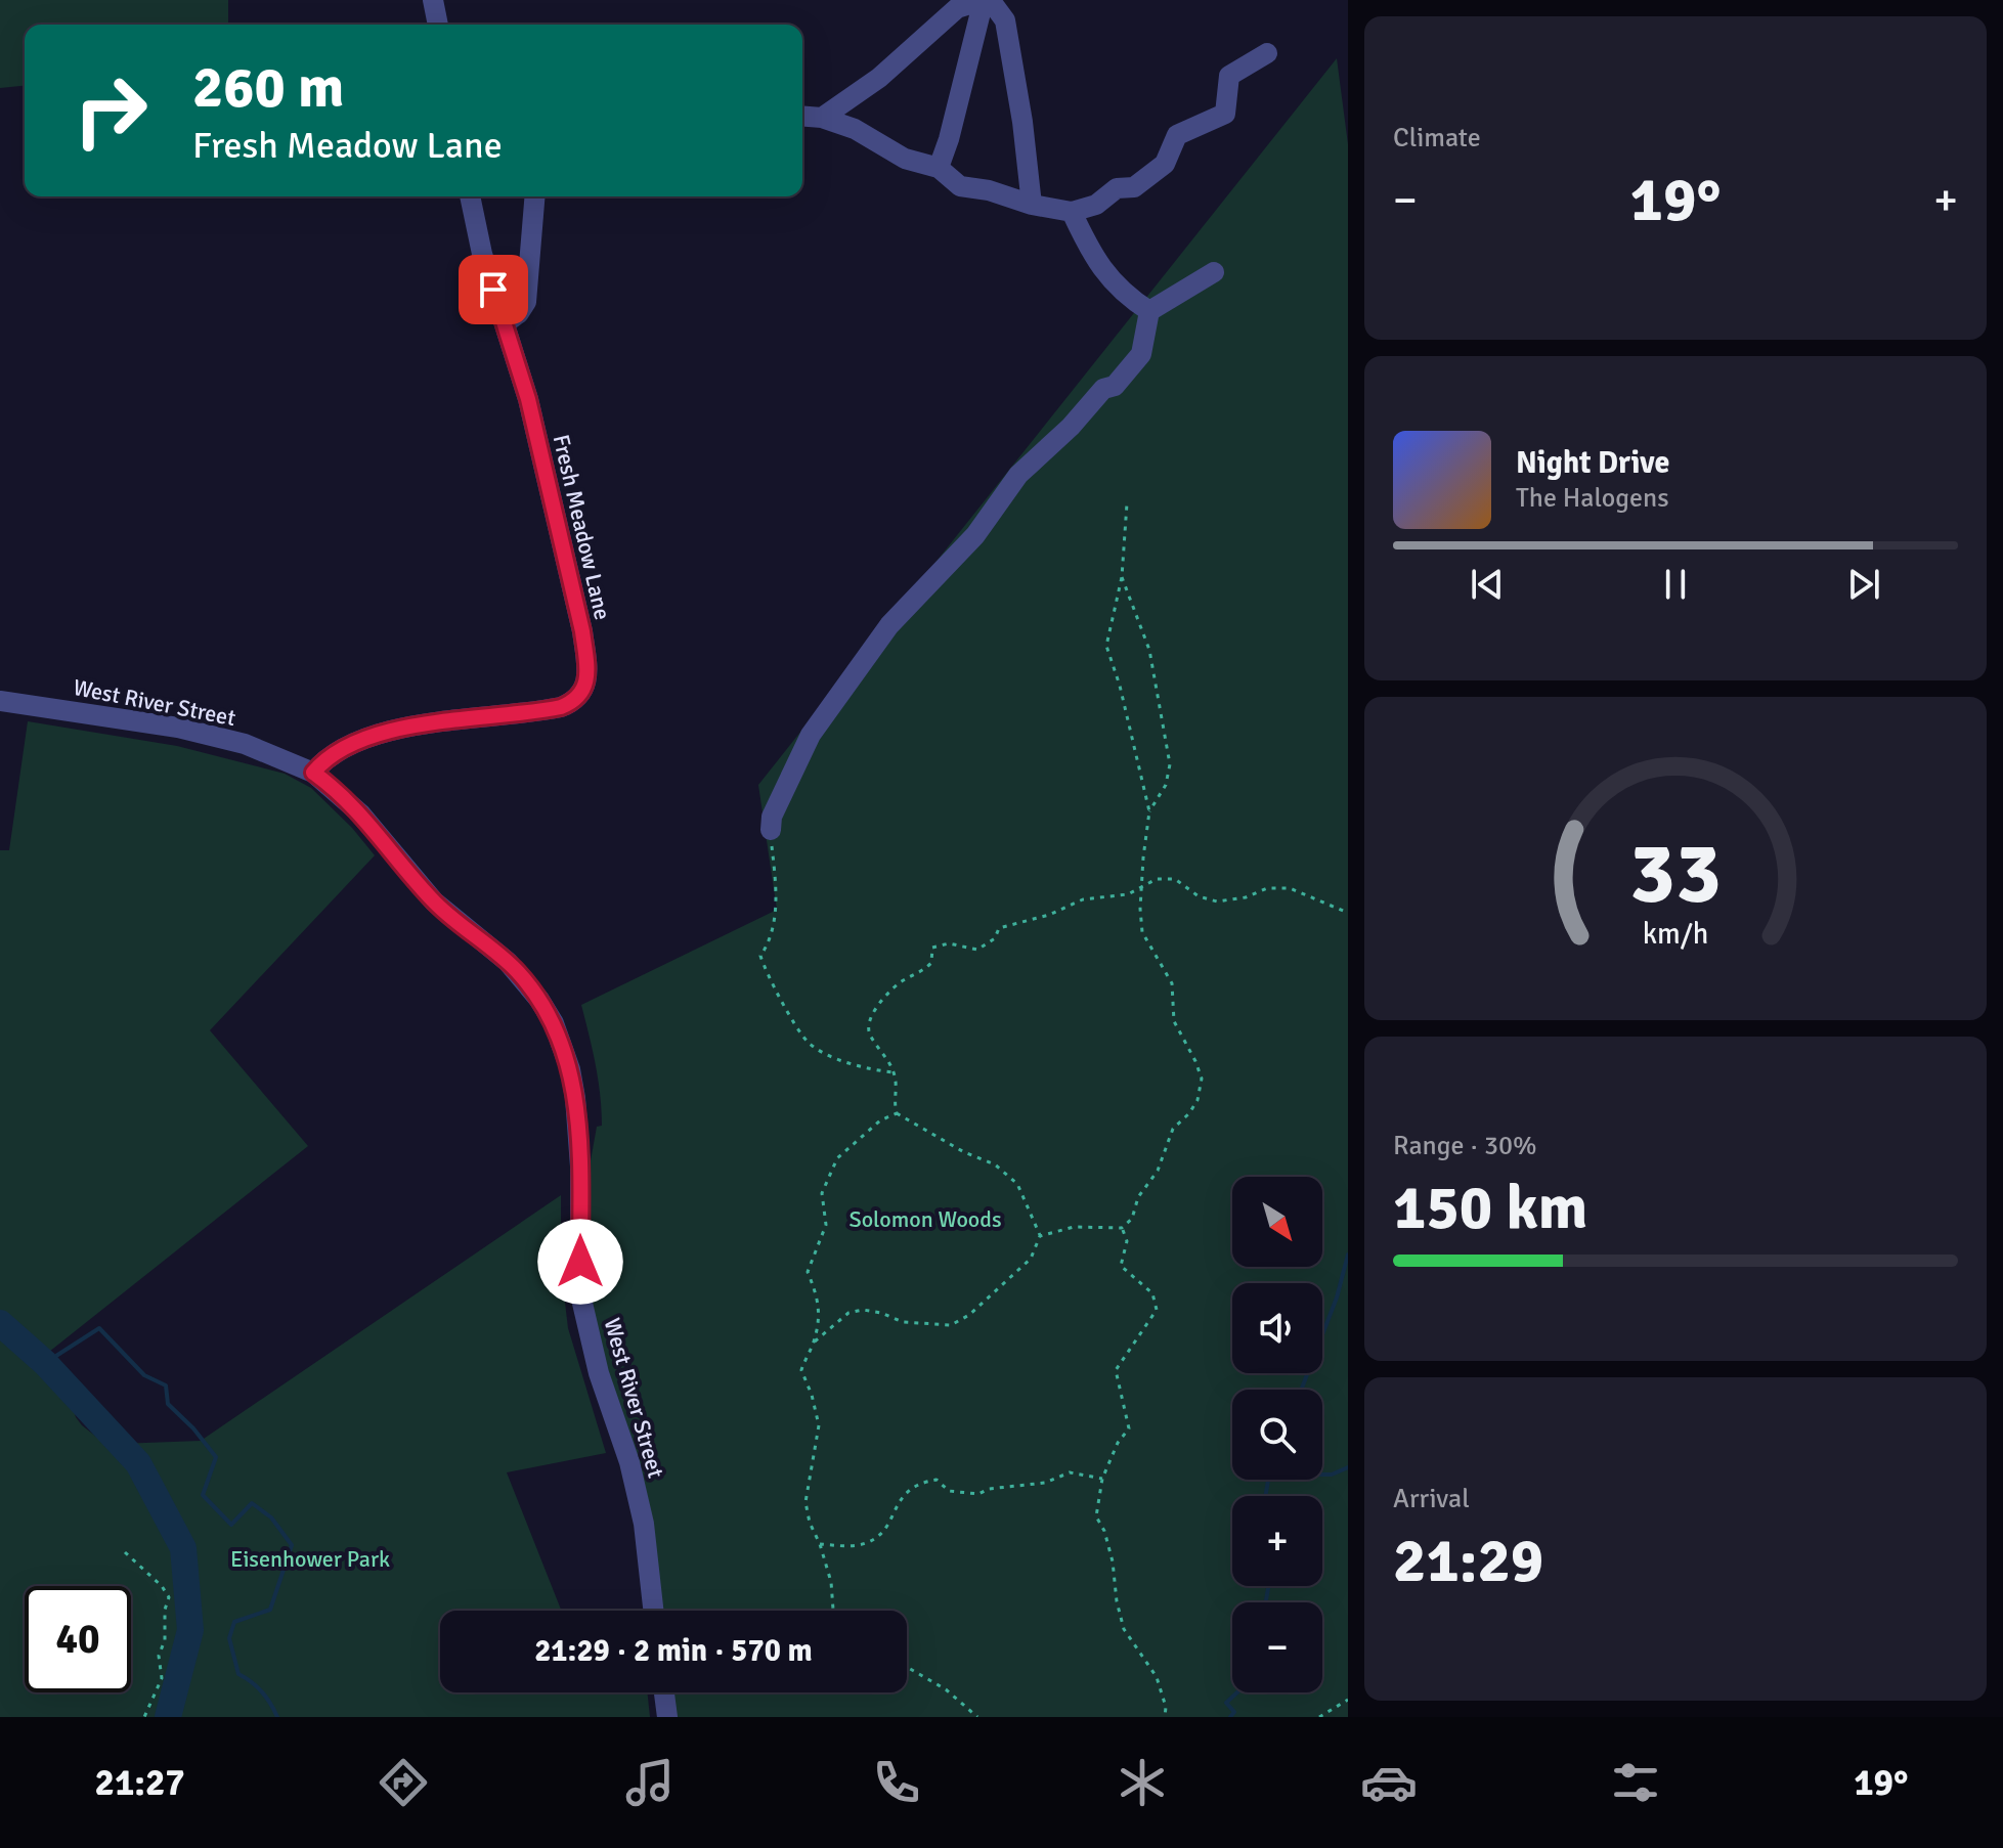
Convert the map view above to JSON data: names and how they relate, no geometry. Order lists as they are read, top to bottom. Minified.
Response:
{"streets":{"street":["Fresh Meadow Lane","West River Street"]},"crossings":[["Fresh Meadow Lane","West River Street"]],"parks":["Solomon Woods","Eisenhower Park"],"north":"bottom right","page":{"tile":["Climate",["Range · 30%","150 km"],["Arrival","21:29"]],"turn":["260 m","Fresh Meadow Lane"],"heat":["−","19°","+"],"song":["Night Drive","The Halogens"],"map_buttons":["+","−"],"limit":"40","trip":"21:29 · 2 min · 570 m","tabs":["21:27","19°"],"gauge":["33","km/h"]}}
